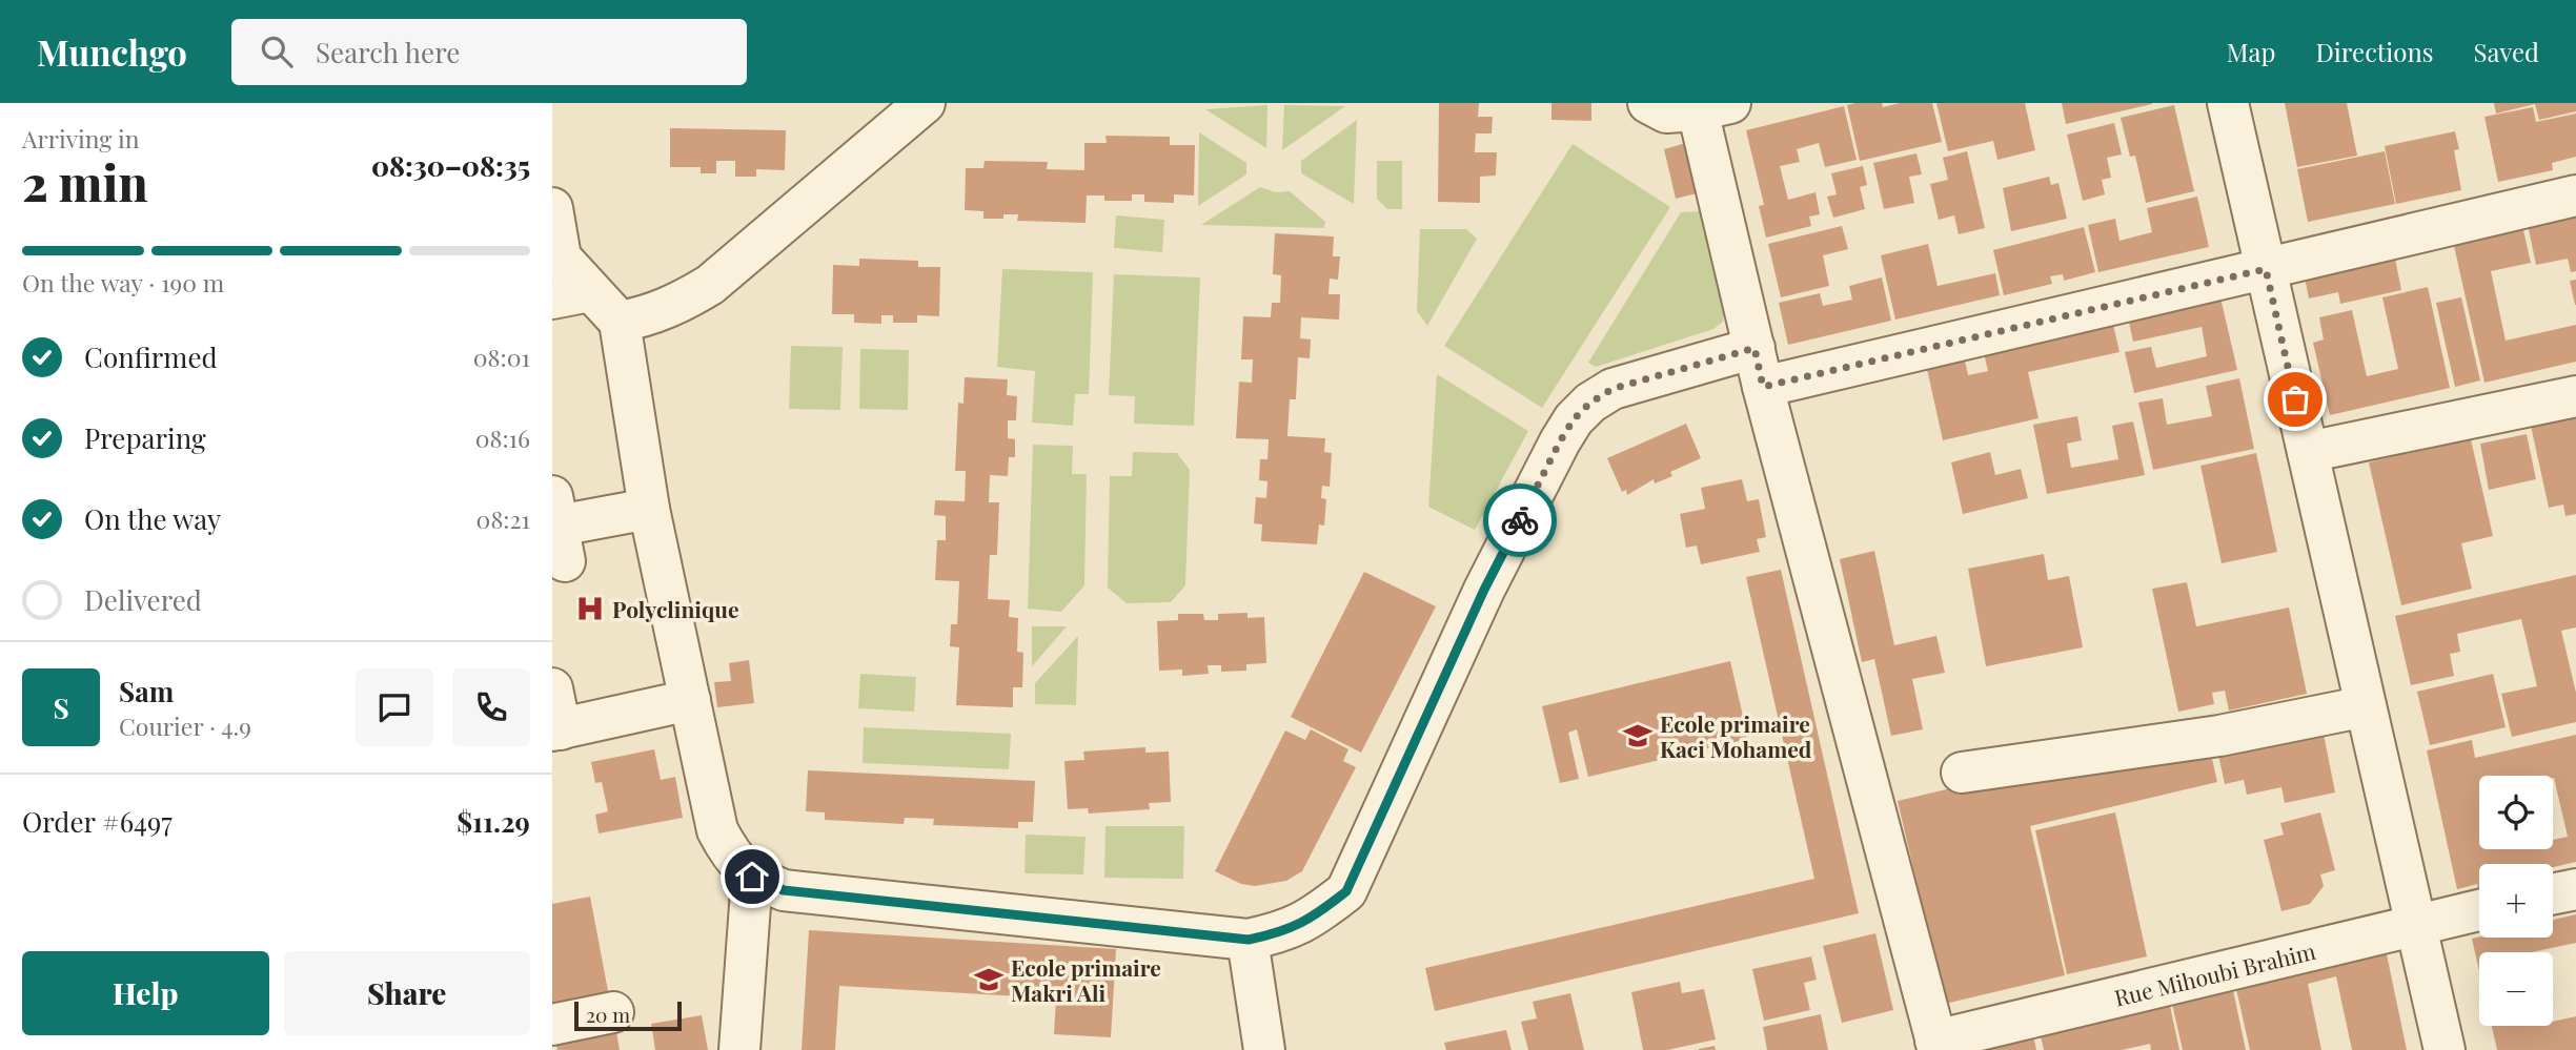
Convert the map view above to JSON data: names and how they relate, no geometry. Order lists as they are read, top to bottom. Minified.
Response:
{"streets":{"street":["Rue Mihoubi Brahim"]},"places":{"hospital":["Polyclinique"],"school or university":["Ecole primaire Kaci Mohamed","Ecole primaire Makri Ali"]},"scale_bar":"20 m","page":{"header":"Munchgo","search":"Search here","nav":["Map","Directions","Saved"],"heading":["2 min","Arriving in","08:30–08:35"],"panel":["Sam","Courier · 4.9","Order #6497","$11.29"],"bar":"On the way · 190 m","list":[["Confirmed","08:01"],["Preparing","08:16"],["On the way","08:21"],"Delivered"],"round":"S","map_buttons":["+","−"],"buttons":["Help","Share"],"scale":"20 m"}}
